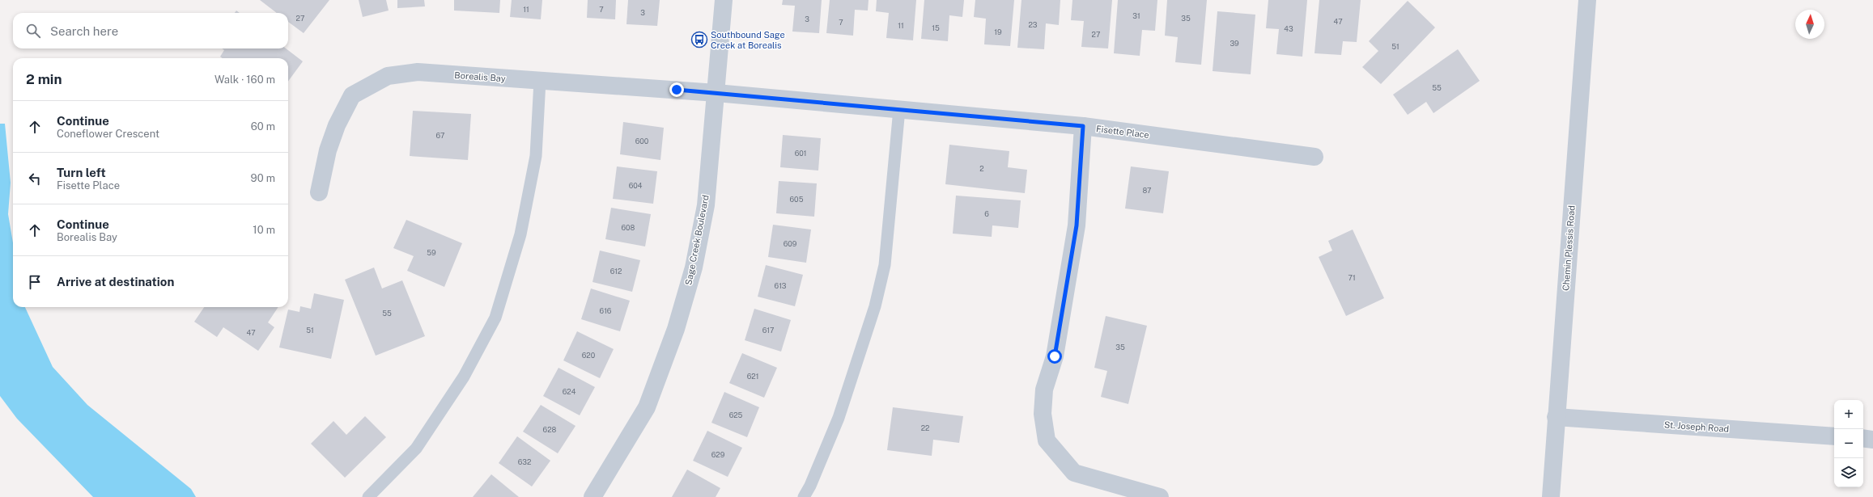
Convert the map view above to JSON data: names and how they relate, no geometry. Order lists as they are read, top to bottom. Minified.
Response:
{"streets":{"street":["Borealis Bay","Fisette Place","Sage Creek Boulevard","Chemin Plessis Road","St. Joseph Road"]},"crossings":[["Borealis Bay","Fisette Place"],["Borealis Bay","Sage Creek Boulevard"],["Fisette Place","Sage Creek Boulevard"],["Chemin Plessis Road","St. Joseph Road"]],"places":{"bus stop":["Southbound Sage Creek at Borealis"]},"house_numbers":["11","7","3","31","27","35","3","47","7","23","11","15","43","19","27","39","51","55","67","600","601","2","604","87","605","6","608","609","59","612","71","613","616","55","51","617","47","35","620","621","624","625","22","628","629","632"],"north":"top","page":{"search":"Search here","heading":["2 min","Walk · 160 m"],"list":[["Continue","Coneflower Crescent","60 m"],["Turn left","Fisette Place","90 m"],["Continue","Borealis Bay","10 m"],"Arrive at destination"],"map_buttons":["+","−"]}}
